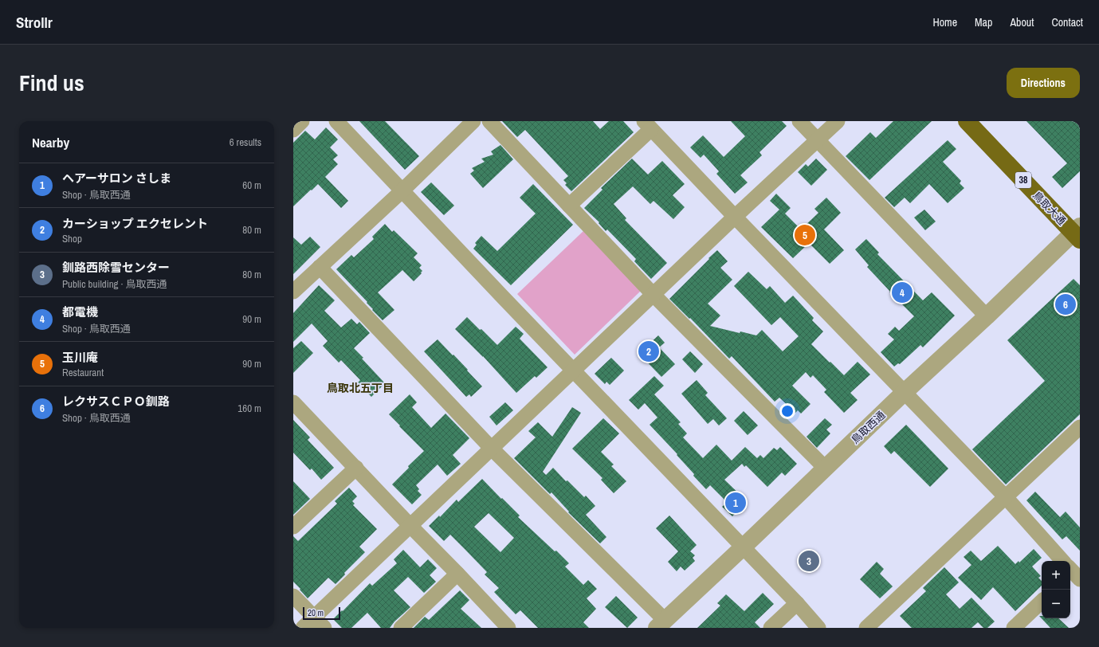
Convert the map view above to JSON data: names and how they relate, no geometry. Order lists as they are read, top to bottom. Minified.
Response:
{"streets":{"highway":["38","鳥取大通"],"street":["鳥取西通"]},"crossings":[["鳥取大通","鳥取西通"]],"districts":["鳥取北五丁目"],"scale_bar":"20 m","page":{"header":"Strollr","nav":["Home","Map","About","Contact"],"title":"Find us","buttons":"Directions","heading":["Nearby","6 results"],"list":[{"mark":"1","name":"ヘアーサロン さしま","note":"Shop · 鳥取西通","value":"60 m"},{"mark":"2","name":"カーショップ エクセレント","note":"Shop","value":"80 m"},{"mark":"3","name":"釧路西除雪センター","note":"Public building · 鳥取西通","value":"80 m"},{"mark":"4","name":"都電機","note":"Shop · 鳥取西通","value":"90 m"},{"mark":"5","name":"玉川庵","note":"Restaurant","value":"90 m"},{"mark":"6","name":"レクサスＣＰＯ釧路","note":"Shop · 鳥取西通","value":"160 m"}],"pins":["5","4","6","2","1","3"],"map_buttons":["+","−"],"scale":"20 m"}}
